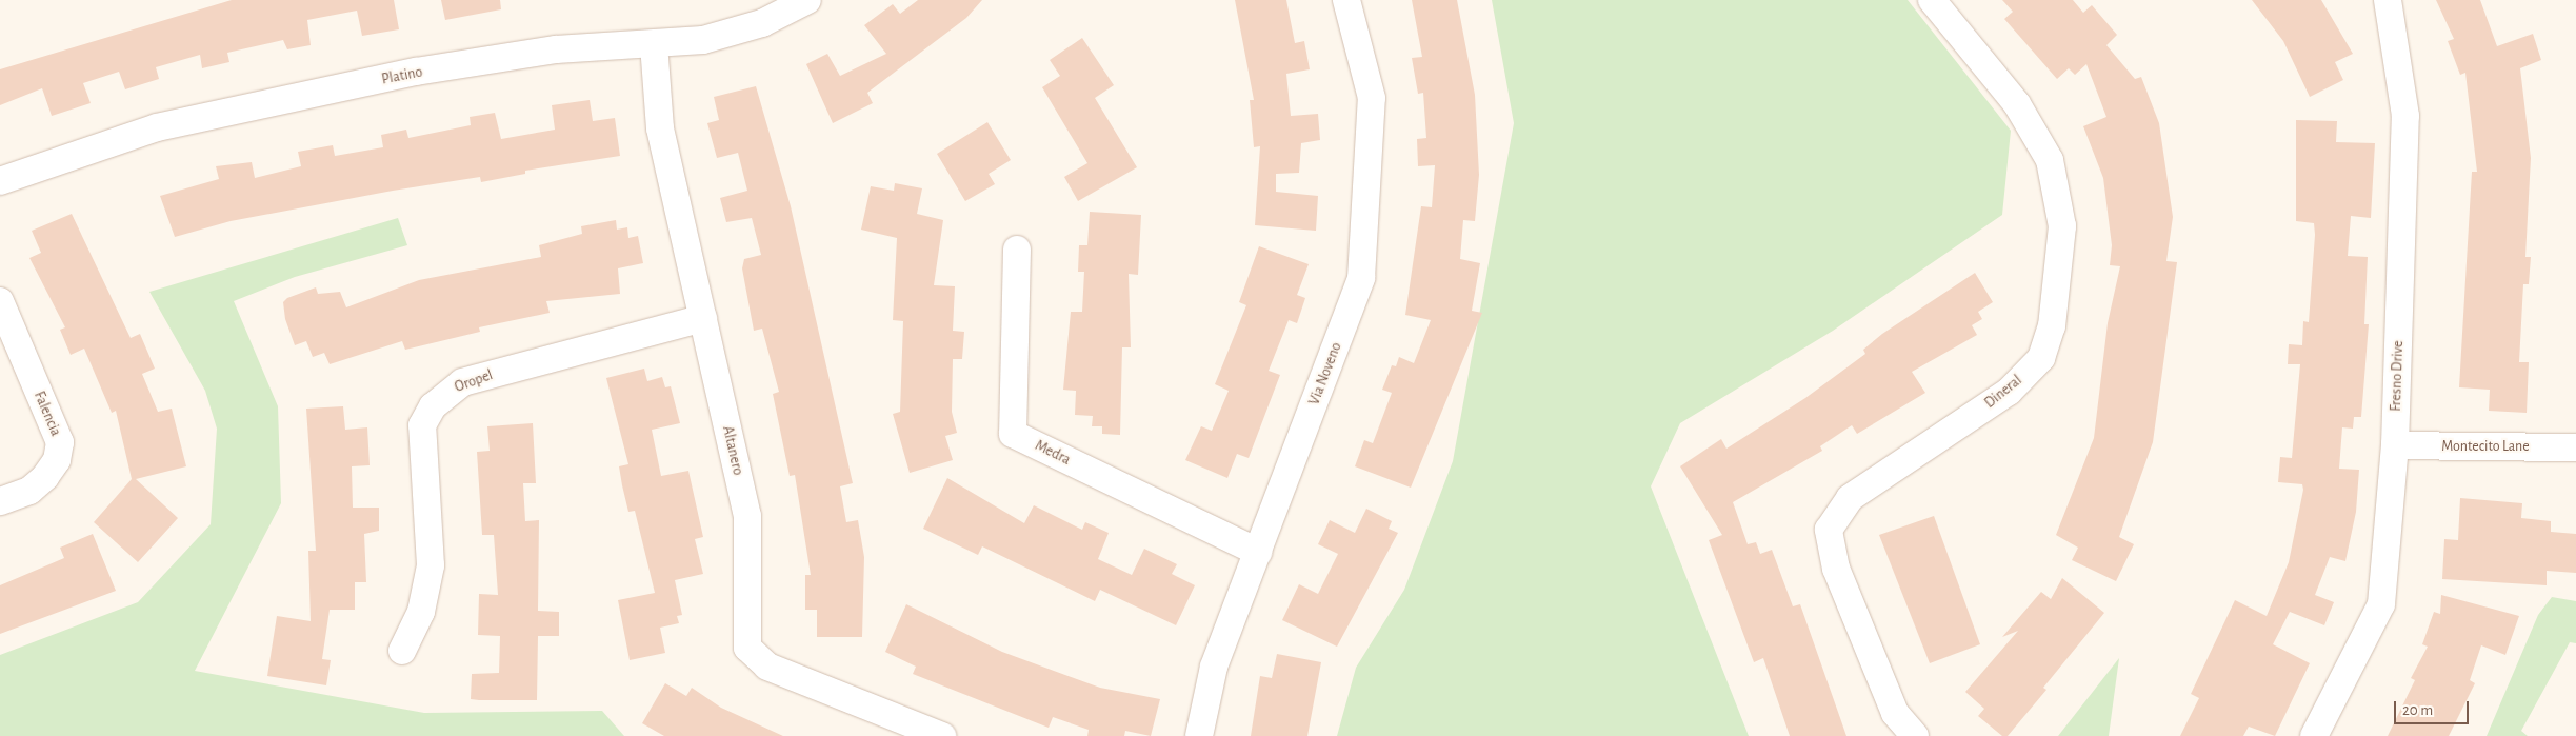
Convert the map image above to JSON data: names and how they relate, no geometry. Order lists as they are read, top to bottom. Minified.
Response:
{"streets":{"street":["Platino","Via Noveno","Fresno Drive","Oropel","Dineral","Falencia","Montecito Lane","Altanero","Medra"]},"crossings":[["Platino","Altanero"],["Via Noveno","Medra"],["Fresno Drive","Montecito Lane"],["Oropel","Altanero"]],"scale_bar":"20 m"}
